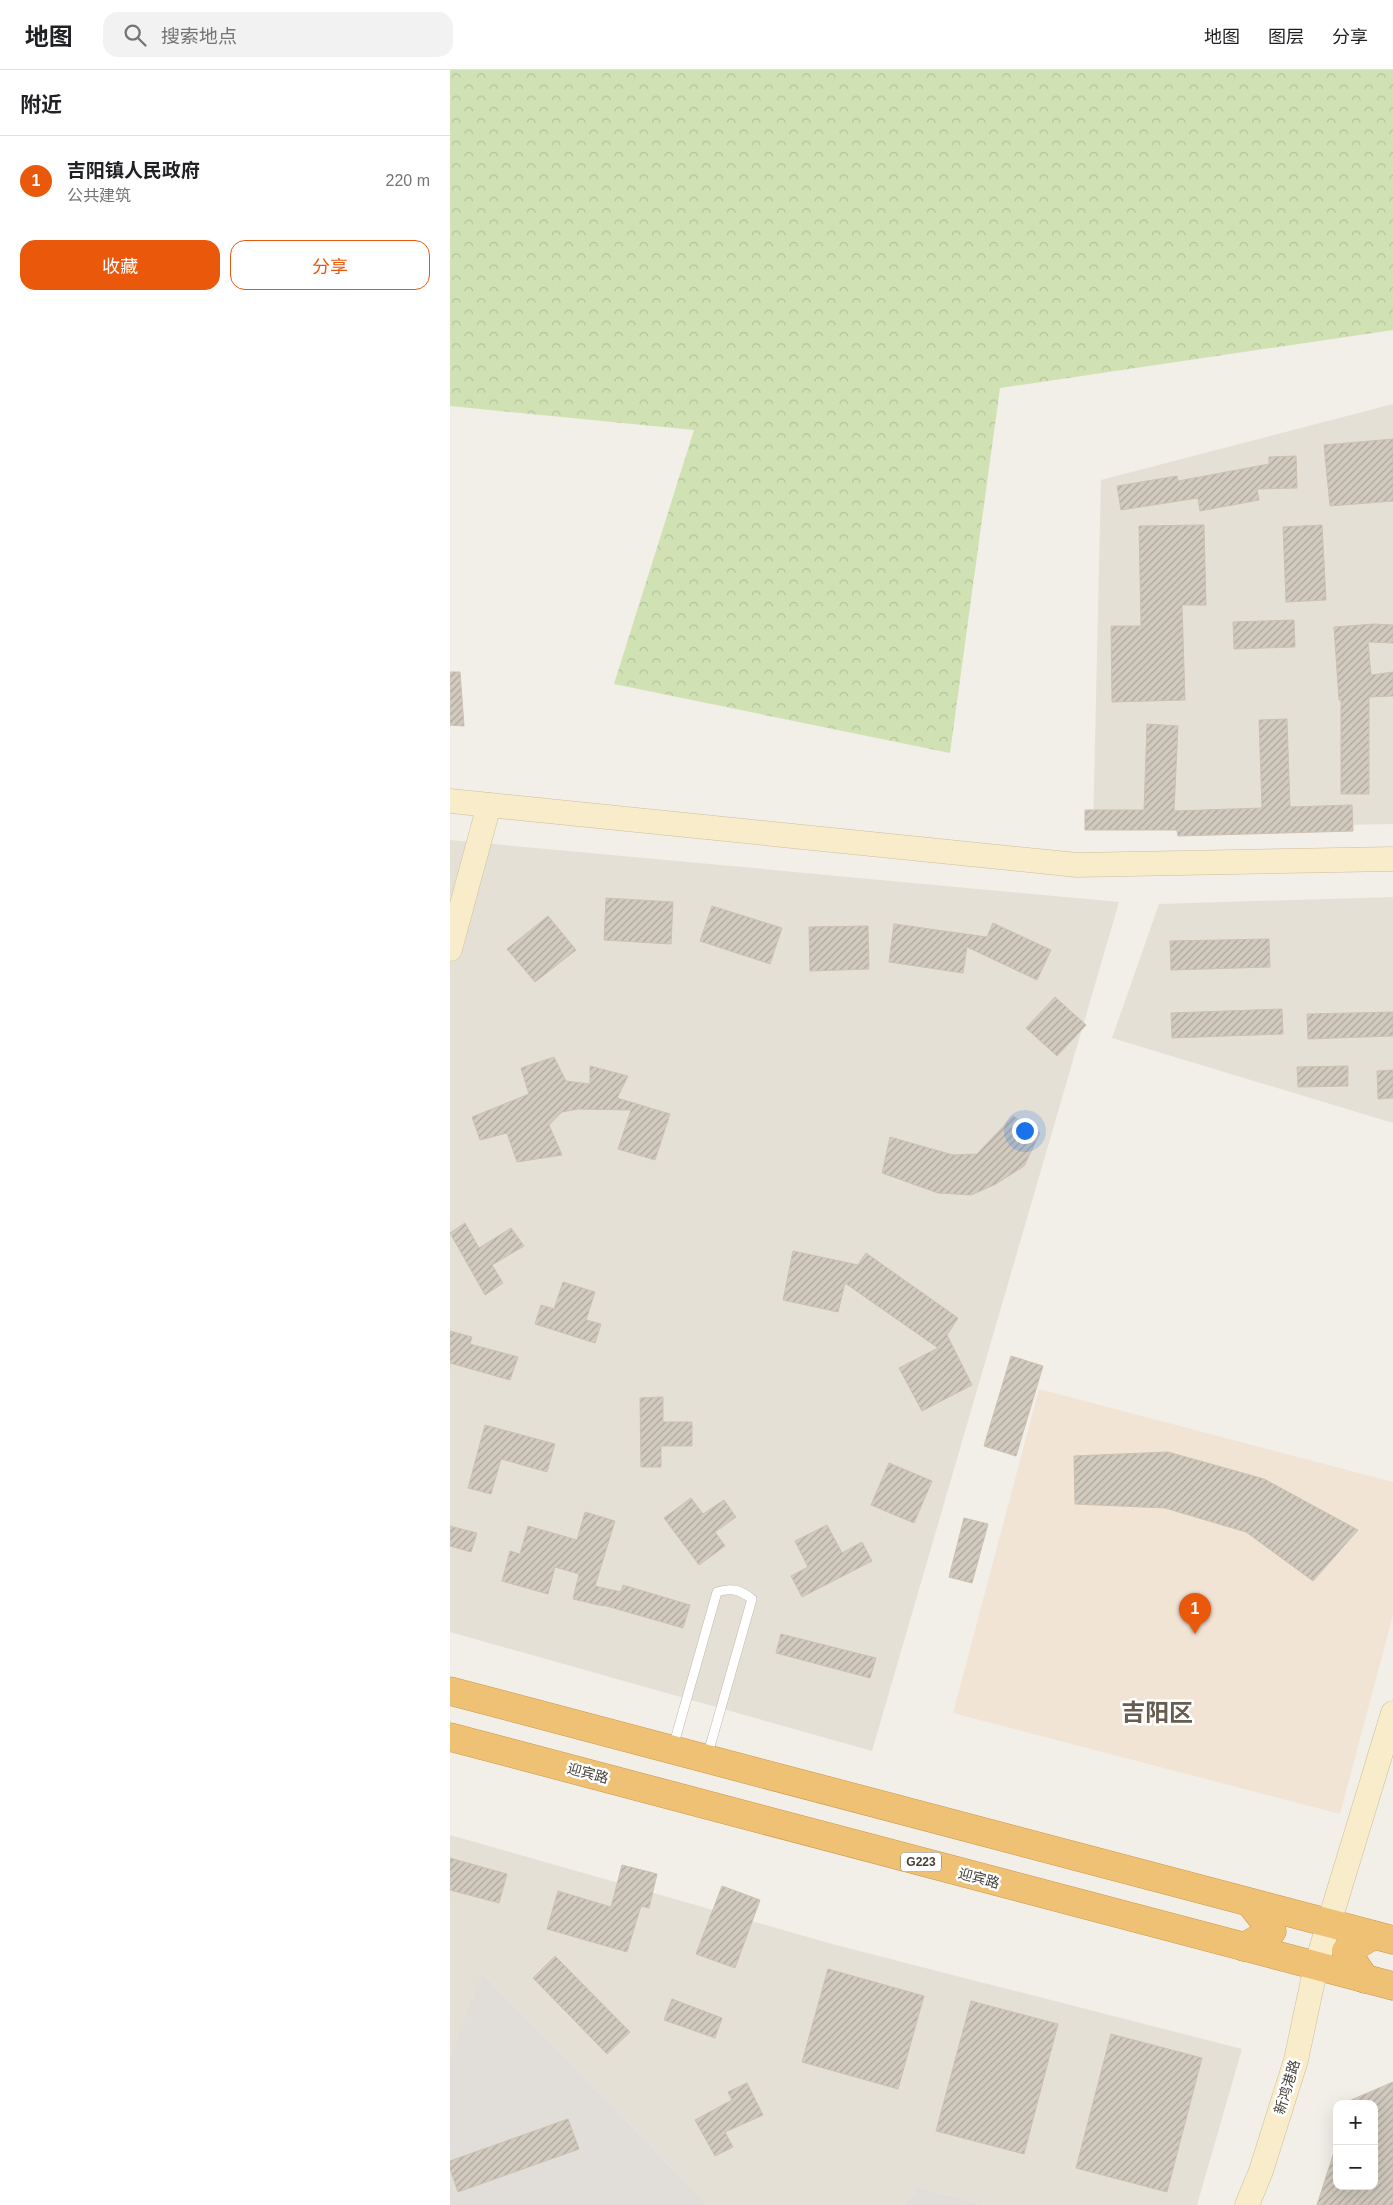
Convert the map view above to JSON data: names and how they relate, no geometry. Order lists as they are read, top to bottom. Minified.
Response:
{"streets":{"highway":["迎宾路","G223"],"street":["新鸿港路"]},"crossings":[["迎宾路","新鸿港路"]],"districts":["吉阳区"],"page":{"header":"地图","search":"搜索地点","nav":["地图","图层","分享"],"heading":"附近","list":[{"mark":"1","name":"吉阳镇人民政府","note":"公共建筑","value":"220 m"}],"buttons":["收藏","分享"],"pins":"1","map_buttons":["+","−"]}}
